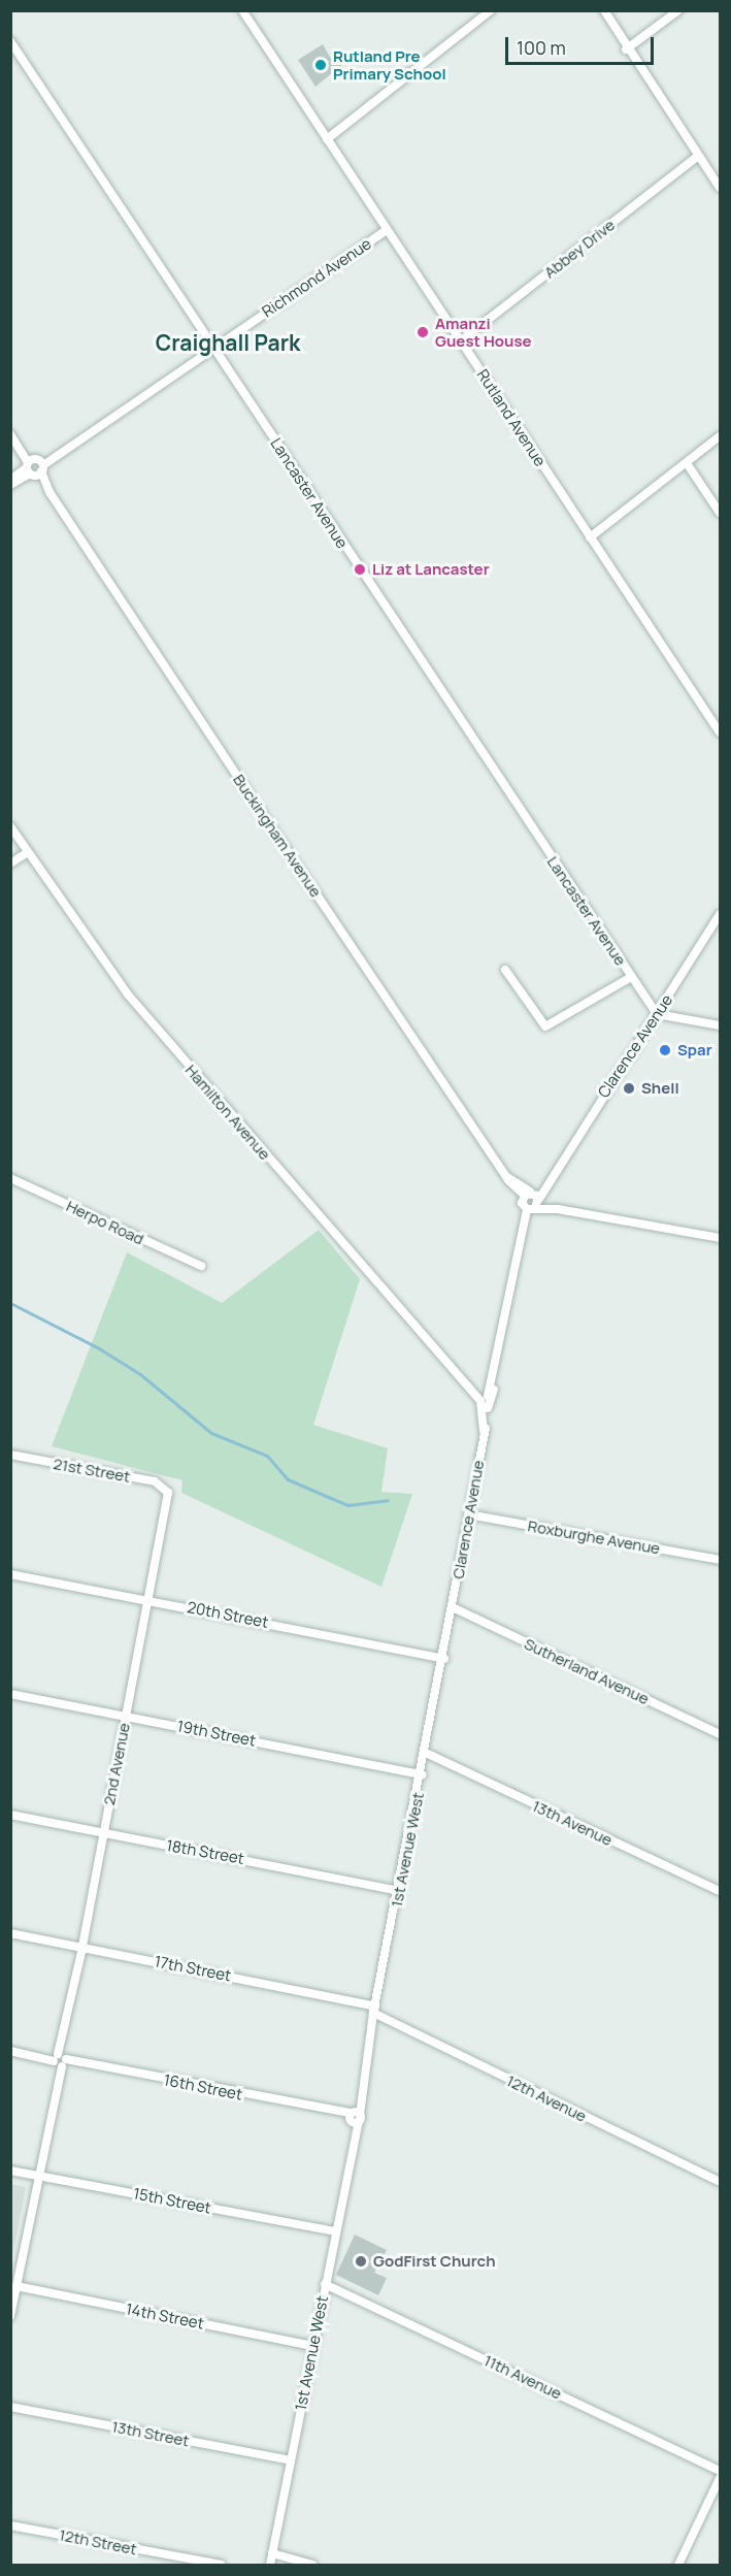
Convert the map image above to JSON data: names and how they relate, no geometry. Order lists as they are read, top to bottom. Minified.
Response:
{"streets":{"street":["Abbey Drive","Richmond Avenue","Rutland Avenue","Lancaster Avenue","Buckingham Avenue","Clarence Avenue","Hamilton Avenue","Herpo Road","21st Street","Roxburghe Avenue","20th Street","Sutherland Avenue","19th Street","2nd Avenue","13th Avenue","1st Avenue West","18th Street","17th Street","16th Street","12th Avenue","15th Street","14th Street","11th Avenue","13th Street","12th Street"]},"crossings":[["Abbey Drive","Rutland Avenue"],["Richmond Avenue","Rutland Avenue"],["Richmond Avenue","Lancaster Avenue"],["Richmond Avenue","Buckingham Avenue"],["Lancaster Avenue","Clarence Avenue"],["Buckingham Avenue","Clarence Avenue"],["Clarence Avenue","Hamilton Avenue"],["Clarence Avenue","Roxburghe Avenue"],["Clarence Avenue","Sutherland Avenue"],["Clarence Avenue","1st Avenue West"],["21st Street","2nd Avenue"],["20th Street","2nd Avenue"],["20th Street","1st Avenue West"],["Sutherland Avenue","1st Avenue West"],["19th Street","2nd Avenue"],["19th Street","1st Avenue West"],["2nd Avenue","18th Street"],["2nd Avenue","17th Street"],["2nd Avenue","16th Street"],["2nd Avenue","15th Street"],["2nd Avenue","14th Street"],["13th Avenue","1st Avenue West"],["1st Avenue West","18th Street"],["1st Avenue West","17th Street"],["1st Avenue West","16th Street"],["1st Avenue West","12th Avenue"],["1st Avenue West","15th Street"],["1st Avenue West","14th Street"],["1st Avenue West","11th Avenue"],["1st Avenue West","13th Street"],["17th Street","12th Avenue"]],"districts":["Craighall Park"],"places":["Rutland Pre Primary School","Amanzi Guest House","Liz at Lancaster","Spar","Shell","GodFirst Church"],"scale_bar":"100 m"}
